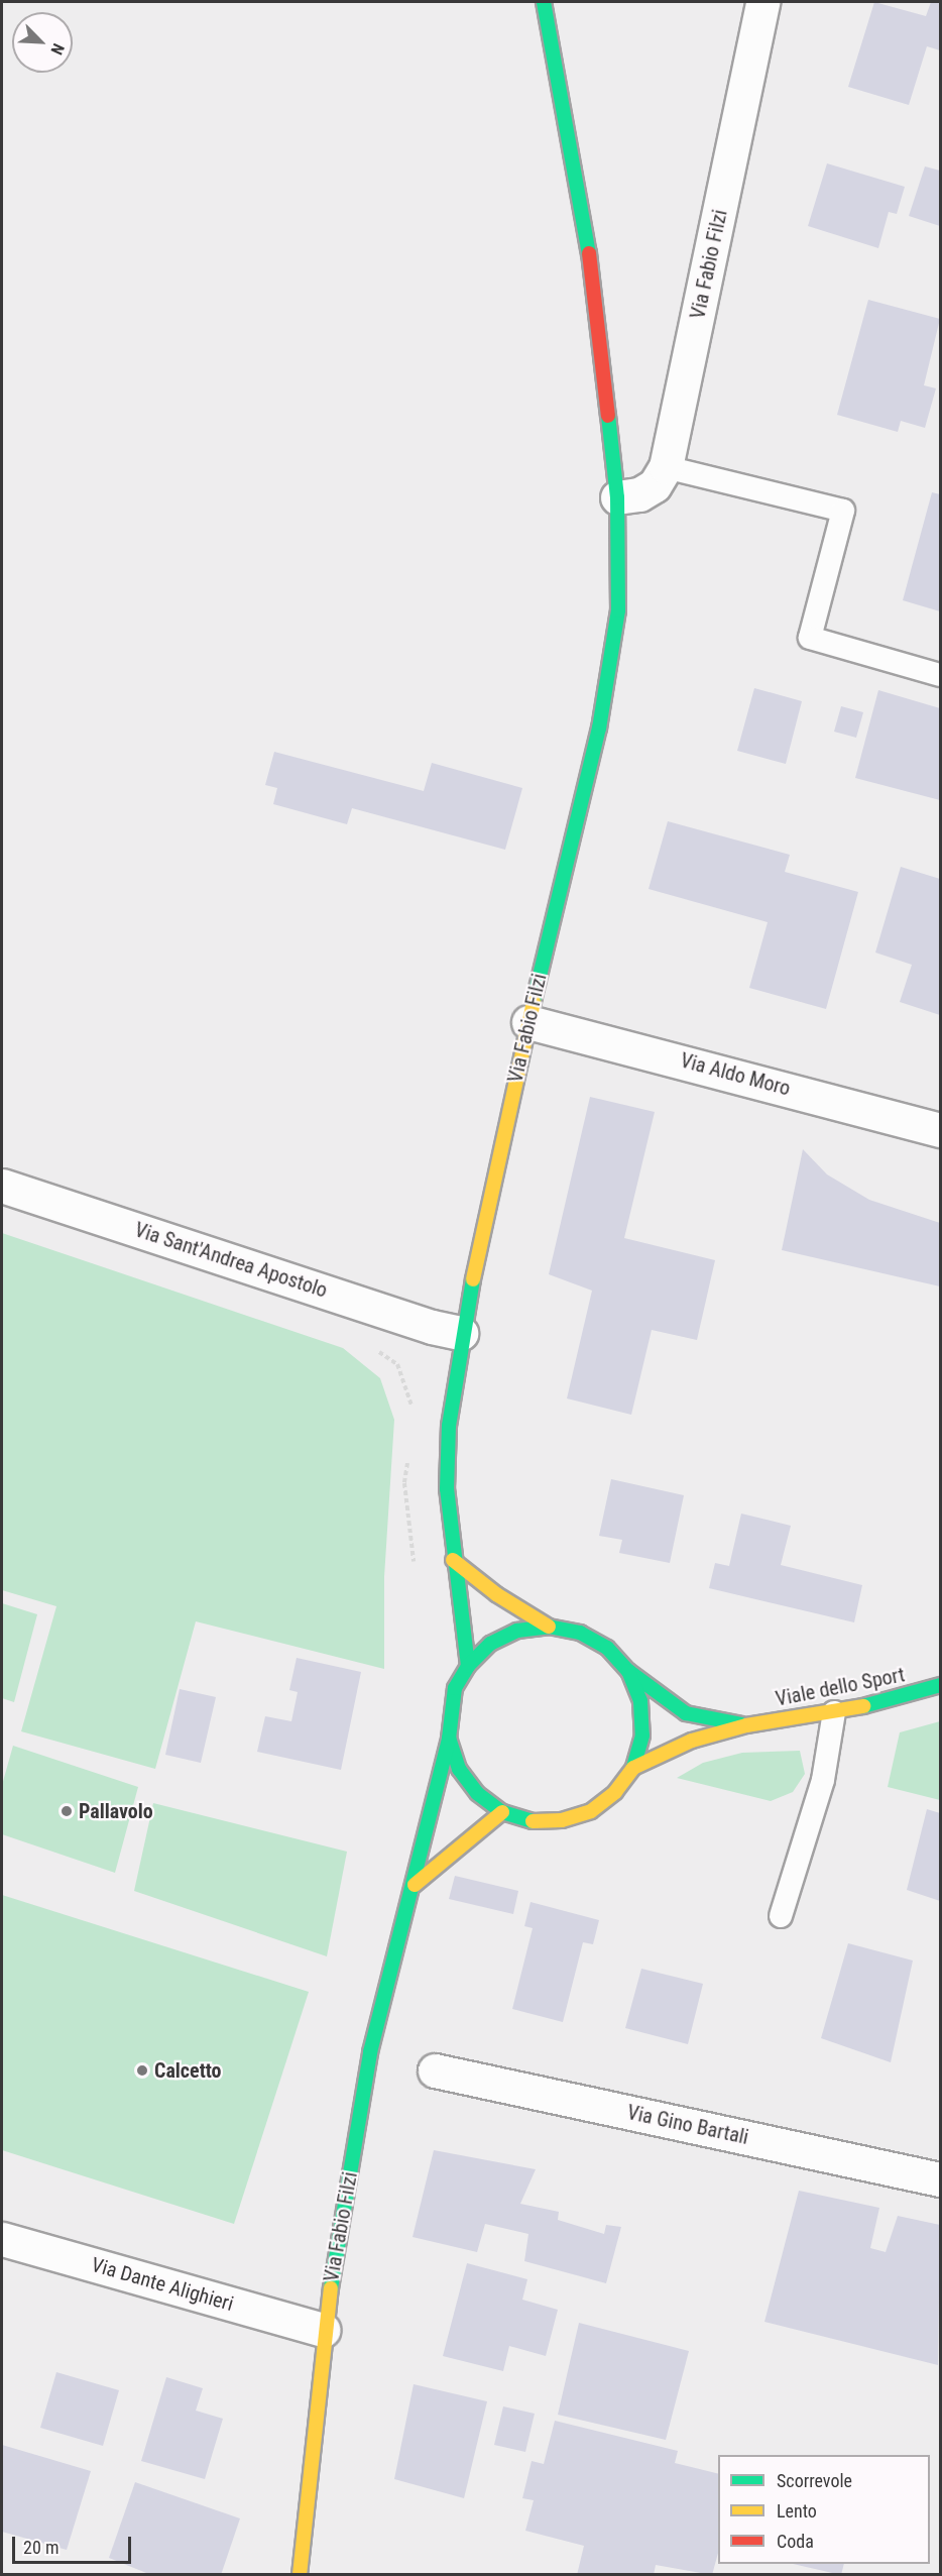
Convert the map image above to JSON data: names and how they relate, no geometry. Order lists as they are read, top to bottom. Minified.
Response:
{"streets":{"main road":["Via Fabio Filzi","Viale dello Sport"],"street":["Via Aldo Moro","Via Sant'Andrea Apostolo","Via Gino Bartali","Via Dante Alighieri"]},"crossings":[["Via Fabio Filzi","Via Aldo Moro"],["Via Fabio Filzi","Via Sant'Andrea Apostolo"],["Via Fabio Filzi","Viale dello Sport"],["Via Fabio Filzi","Via Dante Alighieri"]],"places":["Pallavolo","Calcetto"],"legend":["Scorrevole","Lento","Coda"],"scale_bar":"20 m","north":"bottom right"}
